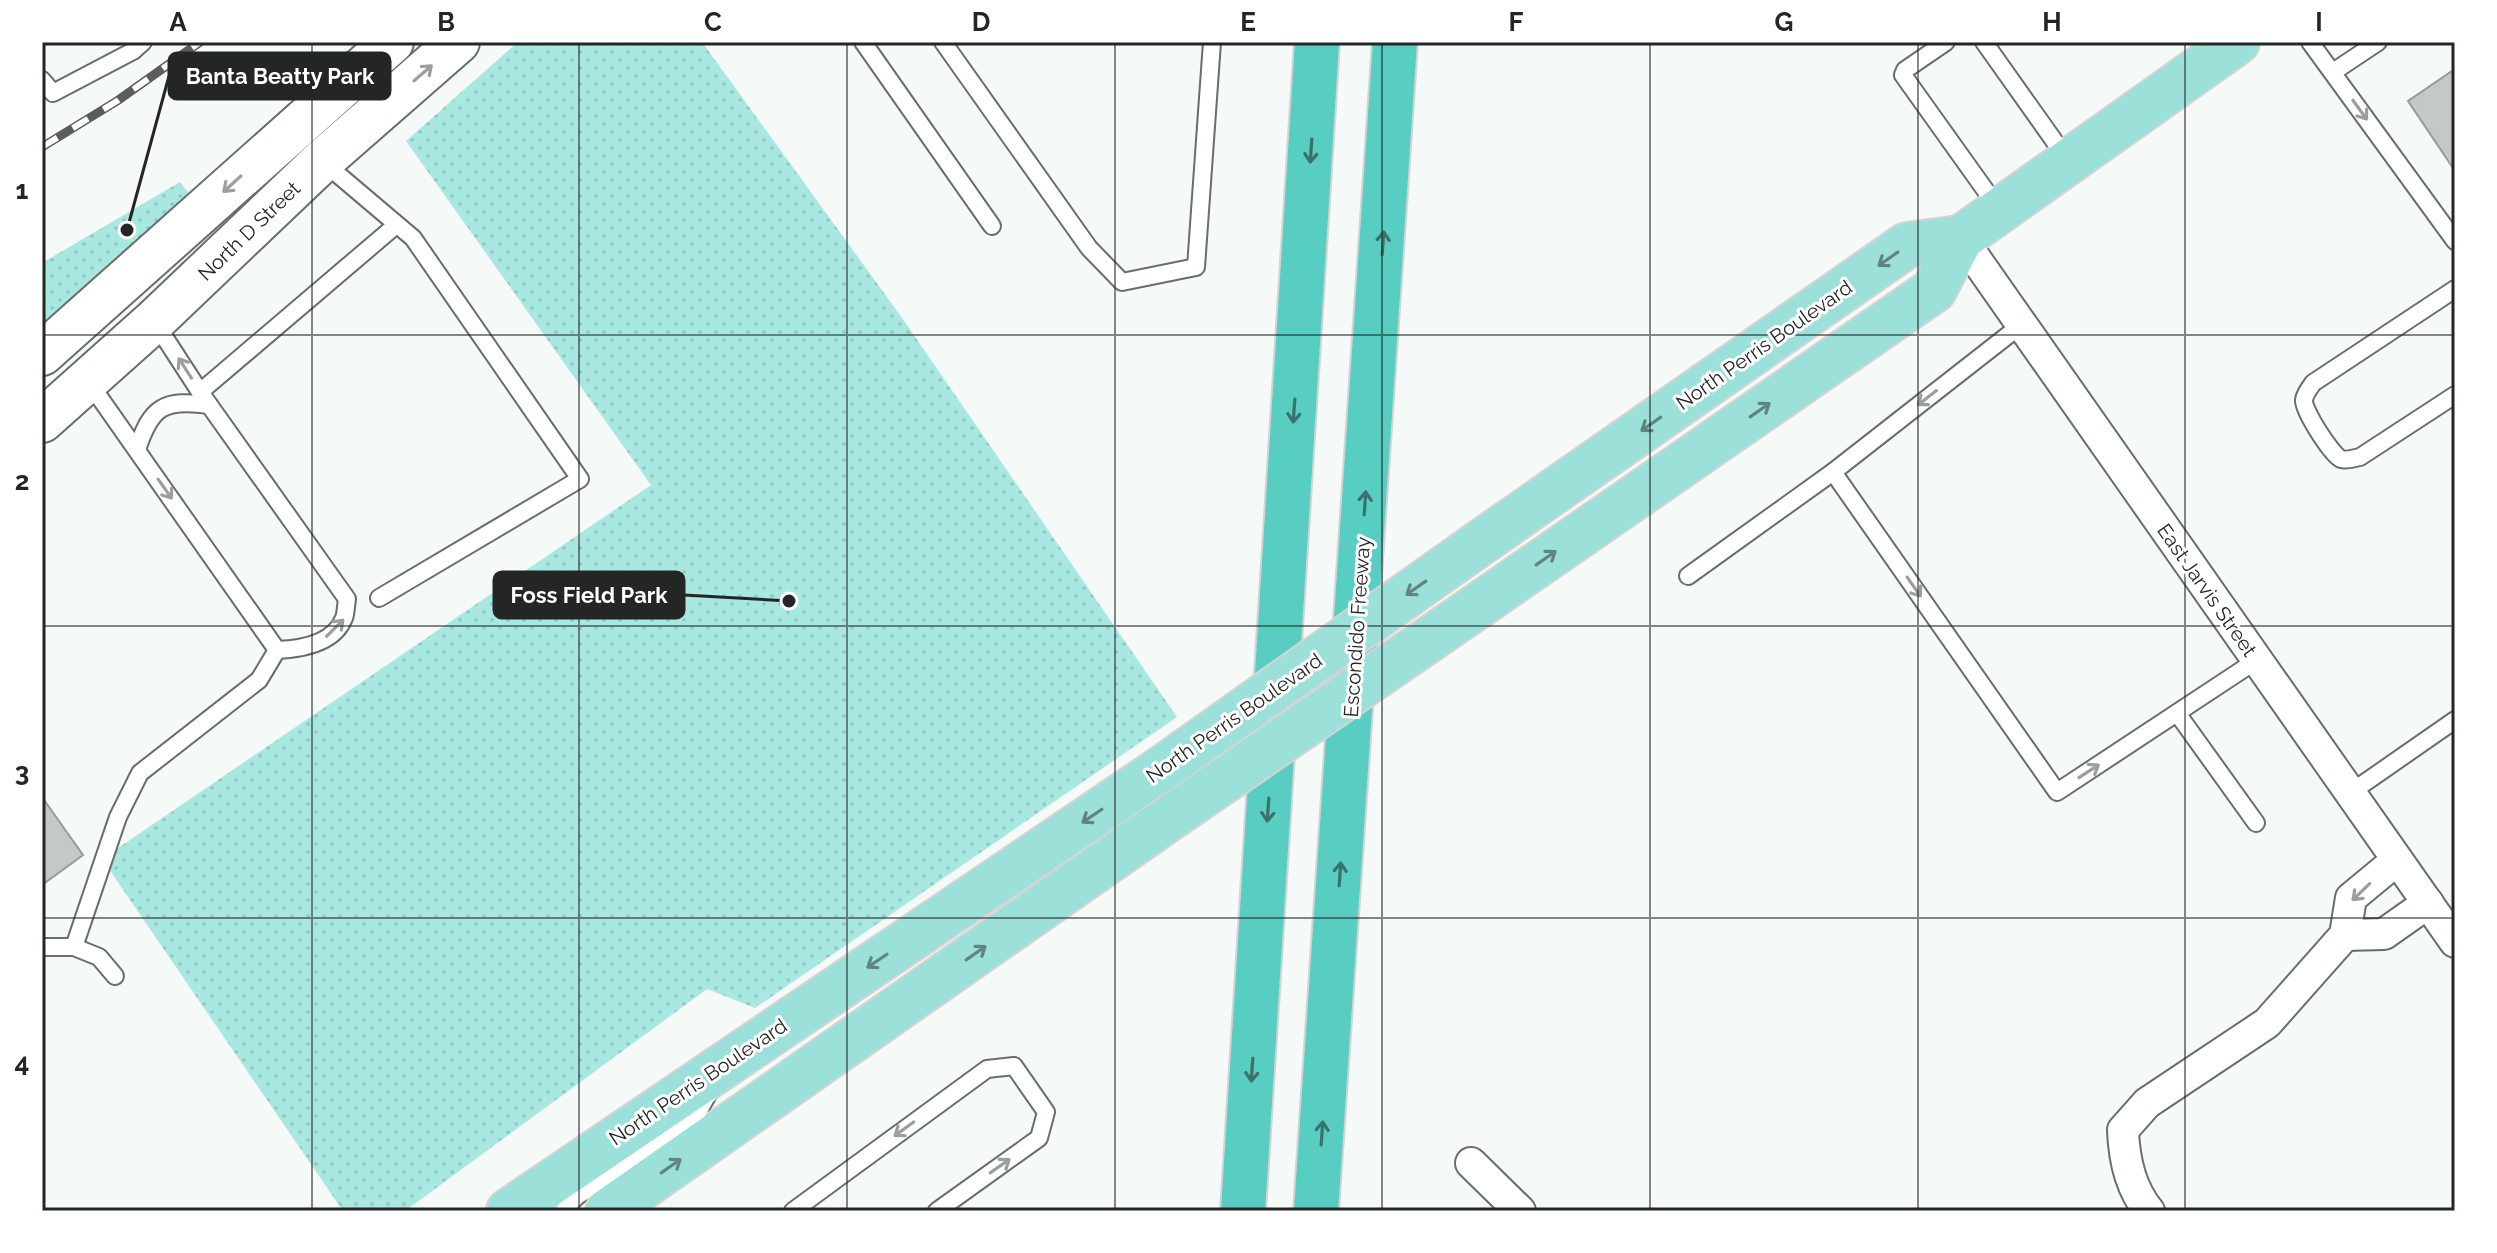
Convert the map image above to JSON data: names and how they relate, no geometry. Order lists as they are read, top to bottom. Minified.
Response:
{"streets":{"highway":["Escondido Freeway"],"main road":["North D Street","North Perris Boulevard"],"street":["East Jarvis Street"]},"crossings":[["North Perris Boulevard","East Jarvis Street"]],"places":["Banta Beatty Park","Foss Field Park"],"grid":{"columns":["A","B","C","D","E","F","G","H","I"],"rows":["1","2","3","4"]}}
